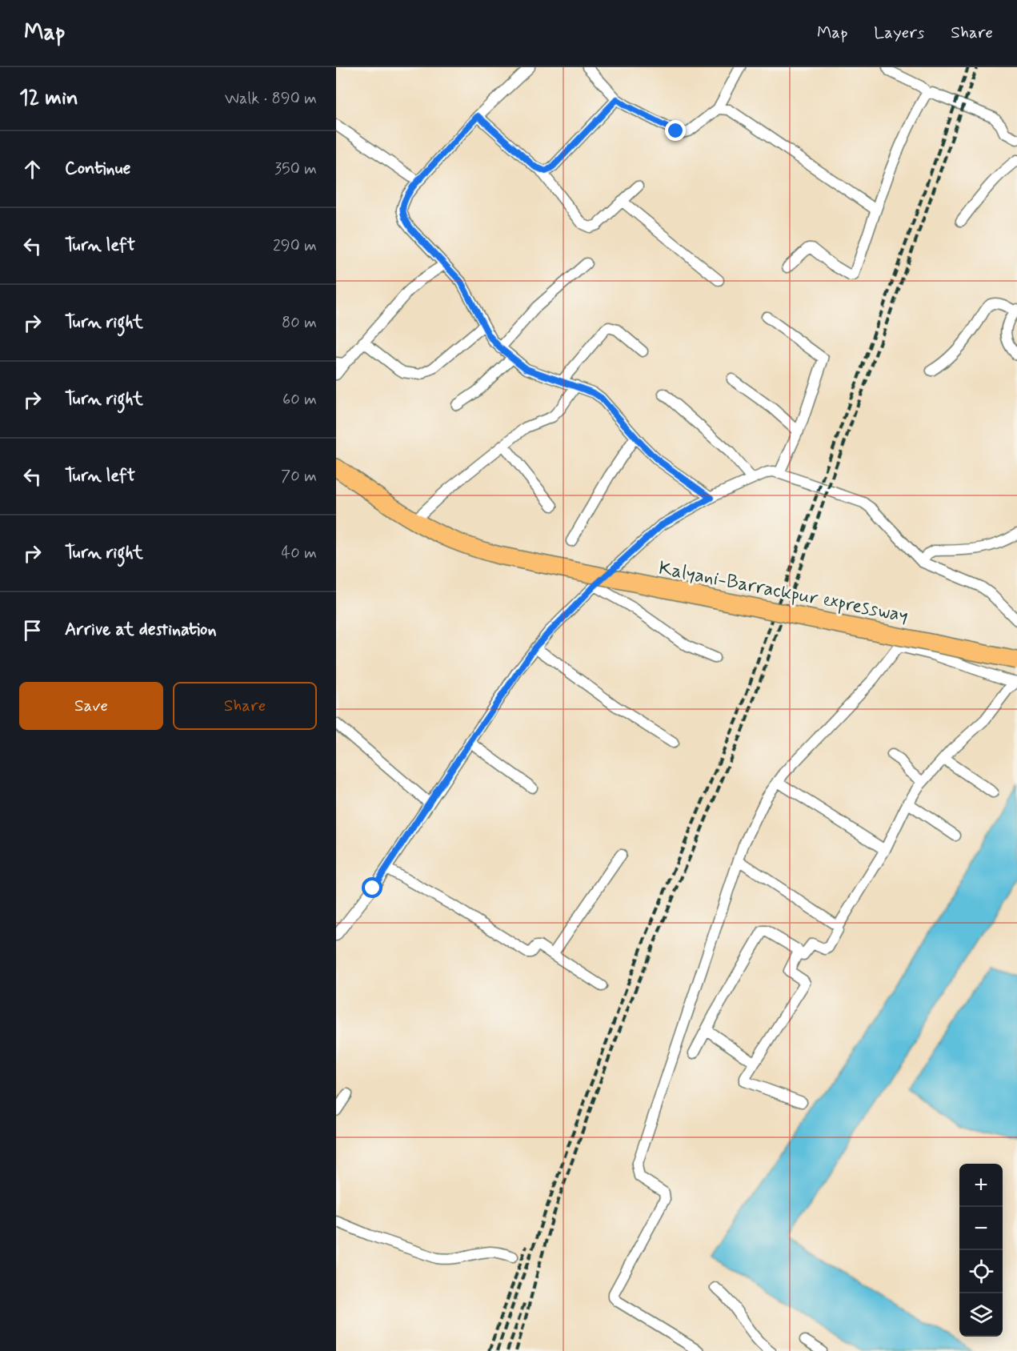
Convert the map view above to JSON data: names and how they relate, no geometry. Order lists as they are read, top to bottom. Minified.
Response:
{"streets":{"highway":["Kalyani-Barrackpur expressway"]},"page":{"header":"Map","nav":["Map","Layers","Share"],"heading":["12 min","Walk · 890 m"],"list":[["Continue","350 m"],["Turn left","290 m"],["Turn right","80 m"],["Turn right","60 m"],["Turn left","70 m"],["Turn right","40 m"],"Arrive at destination"],"buttons":["Save","Share"],"map_buttons":["+","−"]}}
